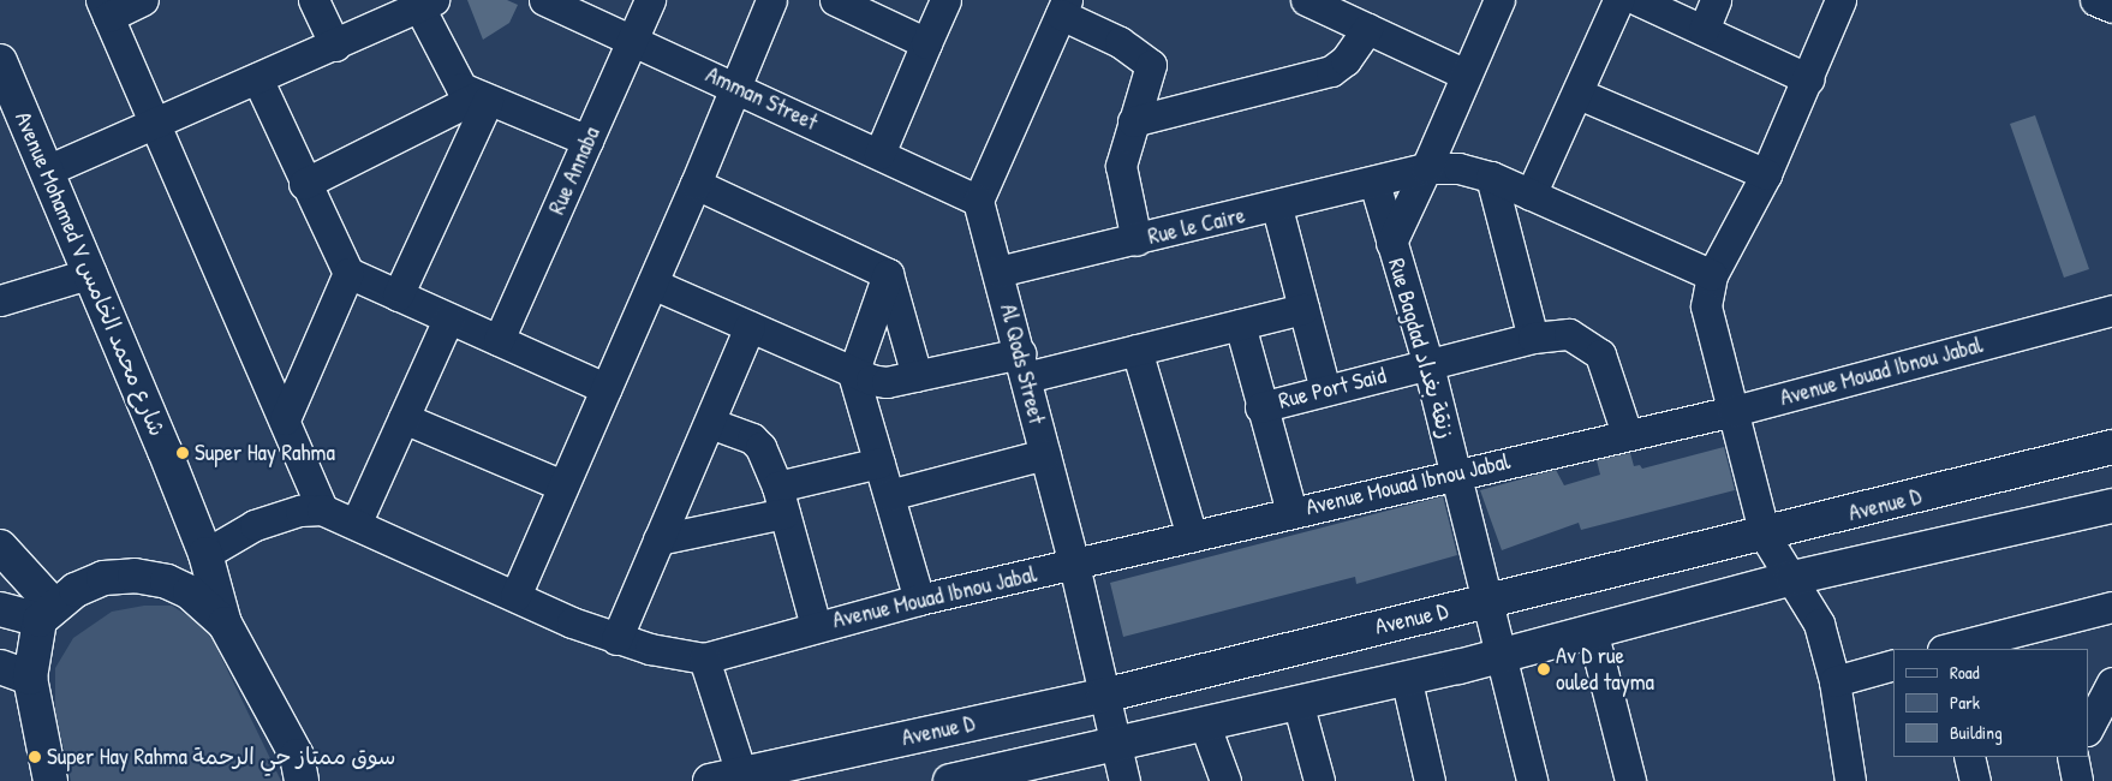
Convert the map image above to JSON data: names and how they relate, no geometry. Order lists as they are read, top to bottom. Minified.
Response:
{"streets":{"main road":["Avenue Mohamed V شارع محمد الخامس","Avenue D"],"street":["Amman Street","Rue Annaba","Rue le Caire","Rue Bagdad زنقة بغداد","Al Qods Street","Avenue Mouad Ibnou Jabal","Rue Port Said"]},"crossings":[["Amman Street","Rue Annaba"],["Amman Street","Al Qods Street"],["Rue le Caire","Rue Bagdad زنقة بغداد"],["Rue le Caire","Al Qods Street"],["Rue Bagdad زنقة بغداد","Avenue Mouad Ibnou Jabal"],["Rue Bagdad زنقة بغداد","Rue Port Said"],["Rue Bagdad زنقة بغداد","Avenue D"],["Al Qods Street","Avenue Mouad Ibnou Jabal"],["Al Qods Street","Avenue D"],["Avenue Mouad Ibnou Jabal","Rue Port Said"]],"places":["Super Hay Rahma","Av D rue ouled tayma","Super Hay Rahma سوق ممتاز حي الرحمة"],"legend":["Road","Park","Building"]}
